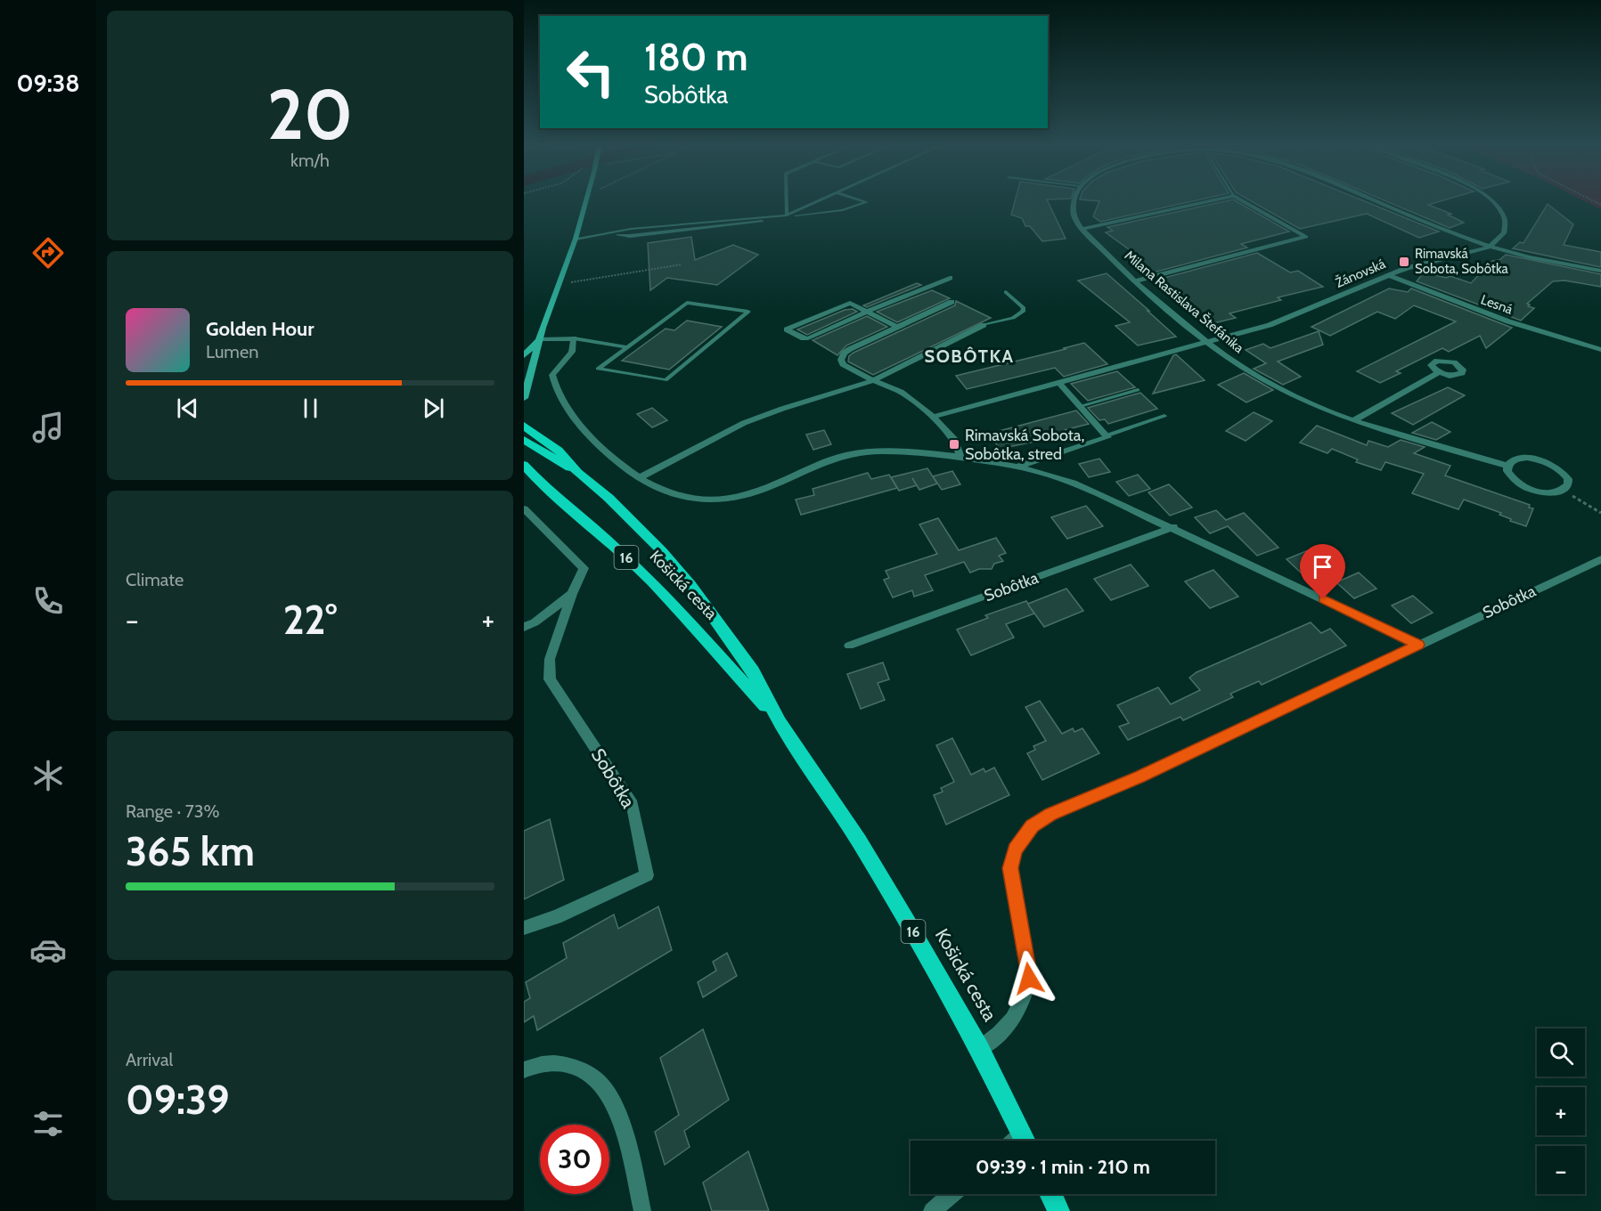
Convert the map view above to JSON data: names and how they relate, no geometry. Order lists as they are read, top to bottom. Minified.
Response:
{"streets":{"main road":["16","Košická cesta"],"street":["Žánovská","Milana Rastislava Štefánika","Lesná","Sobôtka"]},"crossings":[["Žánovská","Milana Rastislava Štefánika"],["Žánovská","Lesná"],["Košická cesta","Sobôtka"]],"districts":["SOBÔTKA"],"places":{"transit":["Rimavská Sobota, Sobôtka","Rimavská Sobota, Sobôtka, stred"]},"page":{"tabs":"09:38","tile":[["20","km/h"],"Climate",["Range · 73%","365 km"],["Arrival","09:39"]],"turn":["180 m","Sobôtka"],"song":["Golden Hour","Lumen"],"heat":["−","22°","+"],"map_buttons":["+","−"],"limit":"30","trip":"09:39 · 1 min · 210 m"}}
